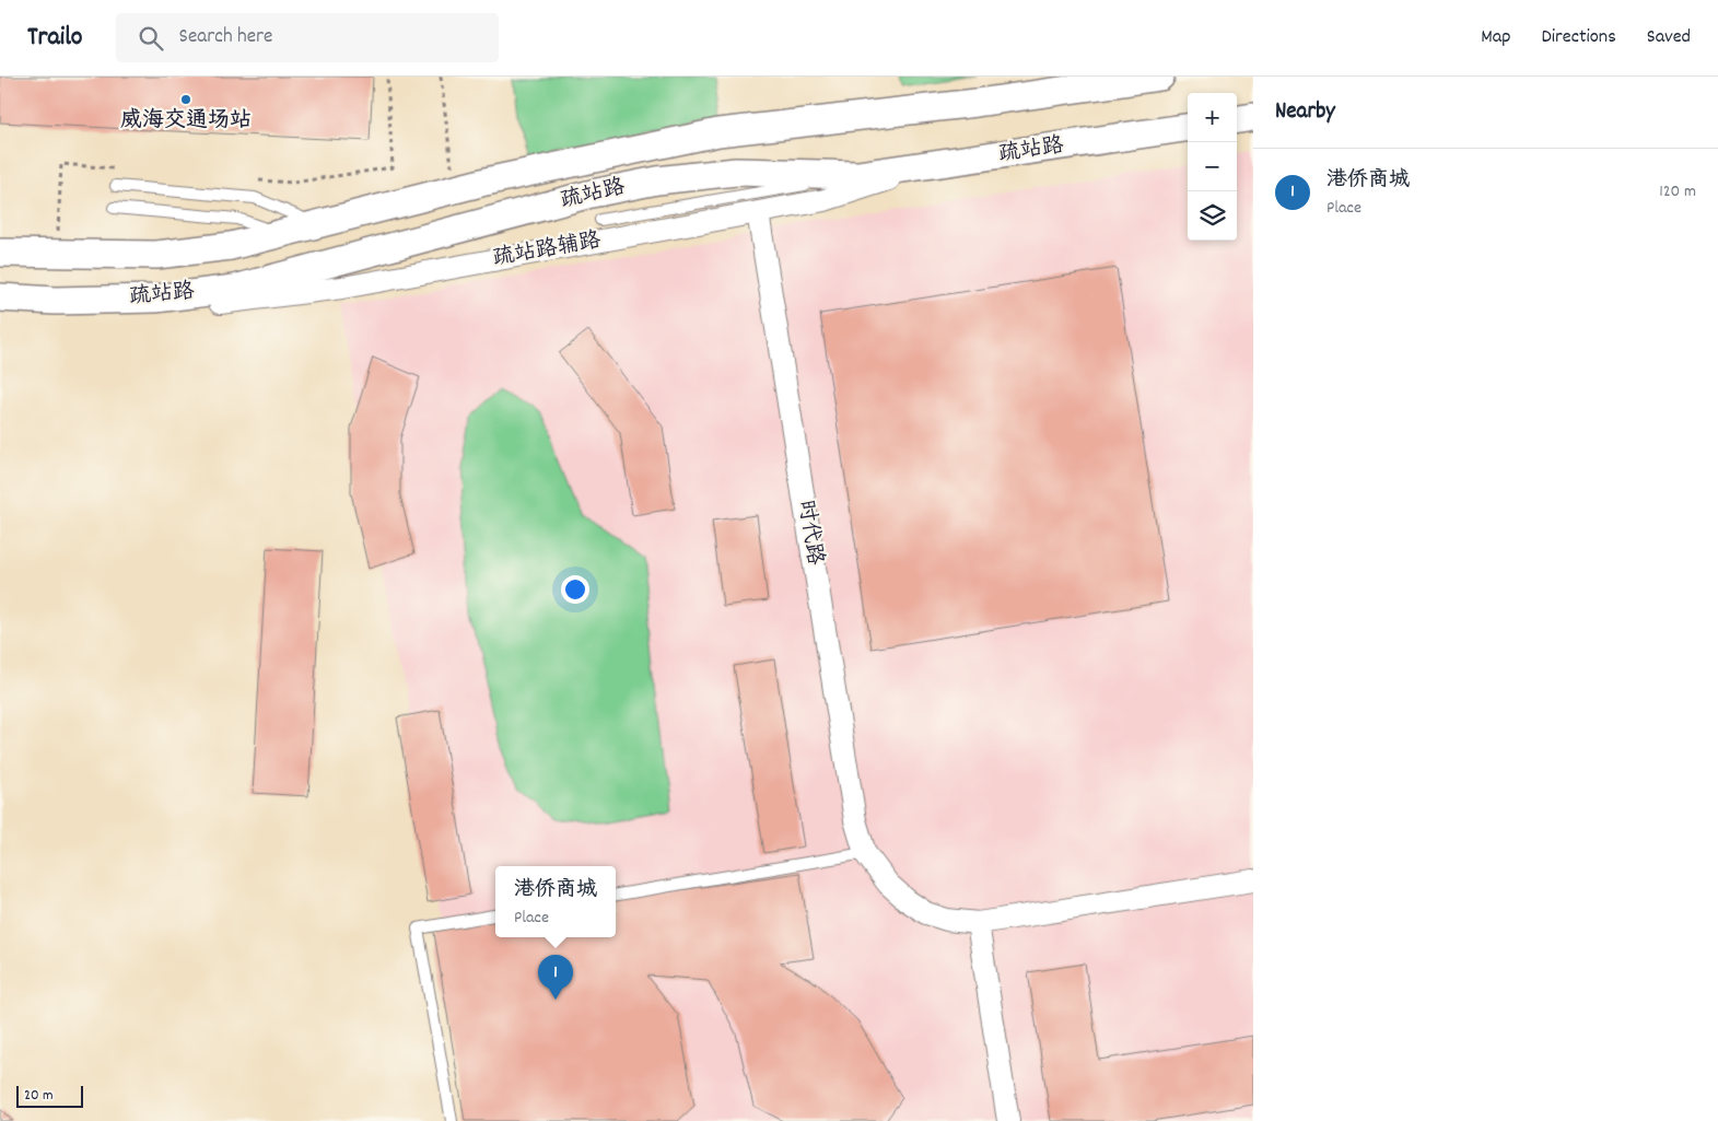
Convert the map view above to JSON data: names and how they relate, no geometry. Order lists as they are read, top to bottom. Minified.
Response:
{"streets":{"street":["疏站路","疏站路辅路","时代路"]},"crossings":[["疏站路","疏站路辅路"],["疏站路辅路","时代路"]],"places":["威海交通场站"],"scale_bar":"20 m","page":{"header":"Trailo","search":"Search here","nav":["Map","Directions","Saved"],"heading":"Nearby","map_buttons":["+","−"],"list":[{"mark":"1","name":"港侨商城","note":"Place","value":"120 m"}],"popup":["港侨商城","Place"],"pins":"1","scale":"20 m"}}
